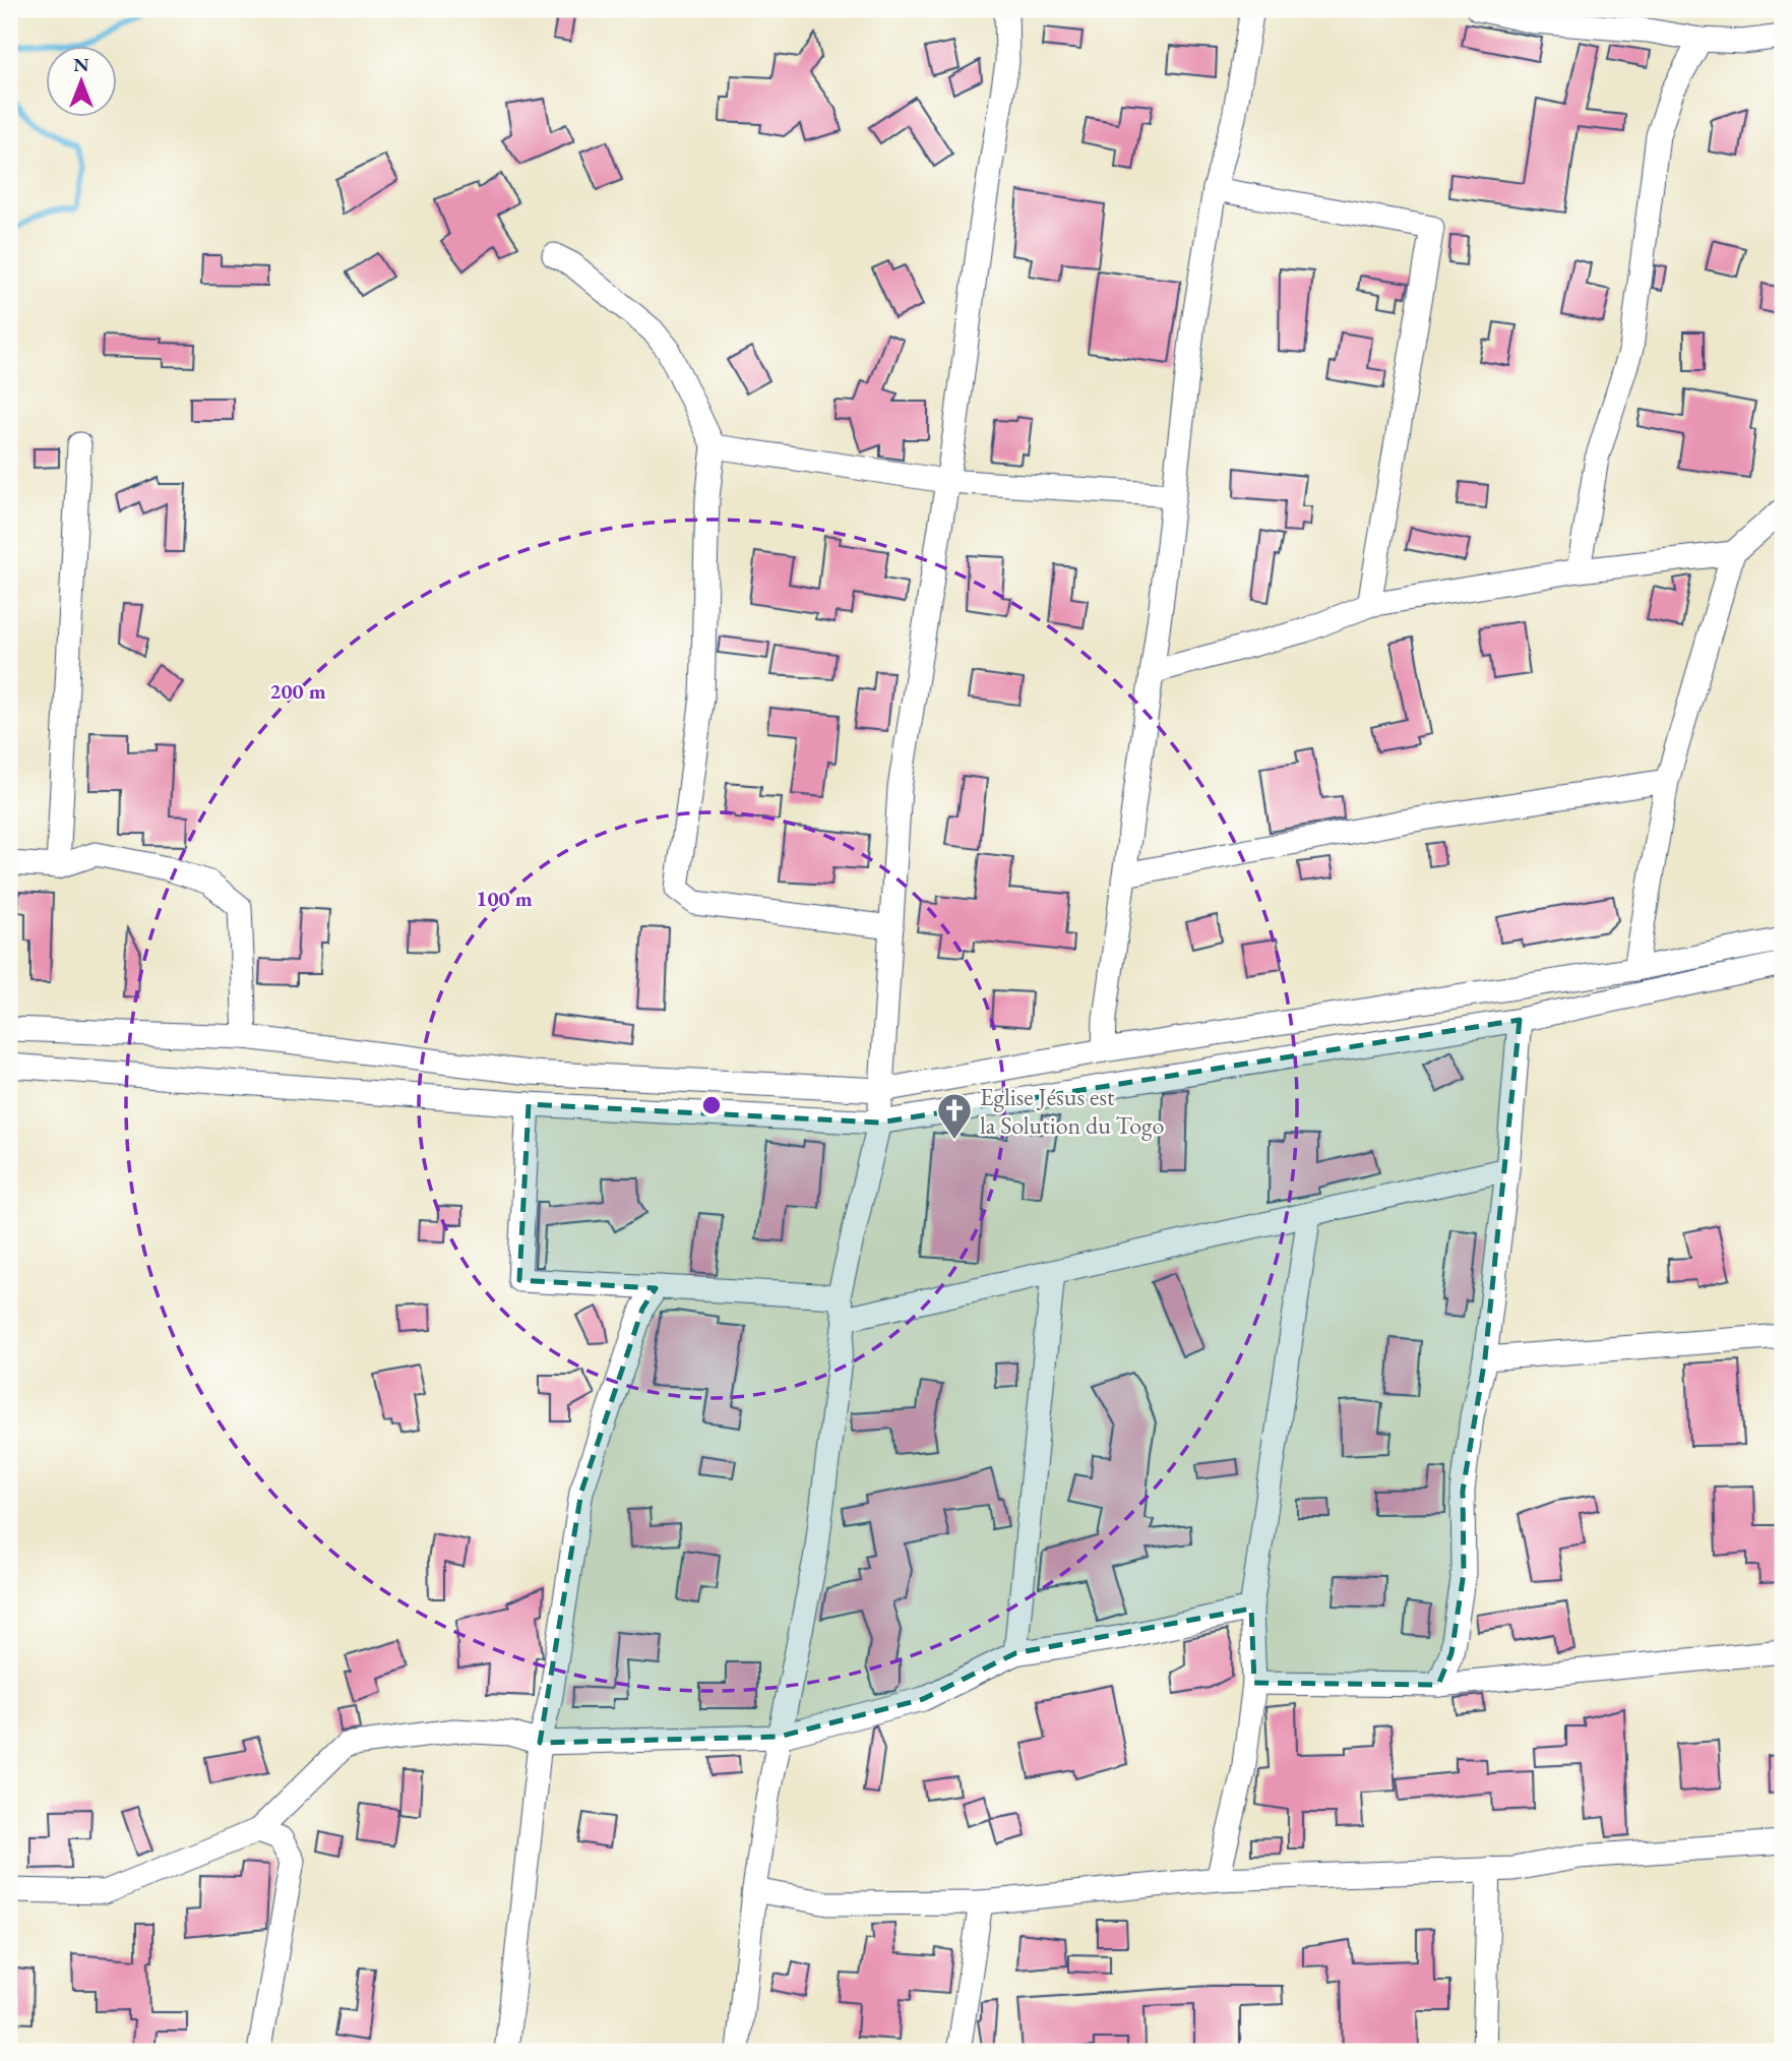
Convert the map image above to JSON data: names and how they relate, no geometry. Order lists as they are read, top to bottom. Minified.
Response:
{"places":{"church":["Eglise Jésus est la Solution du Togo"]},"north":"top","rings":["200 m","100 m"]}
